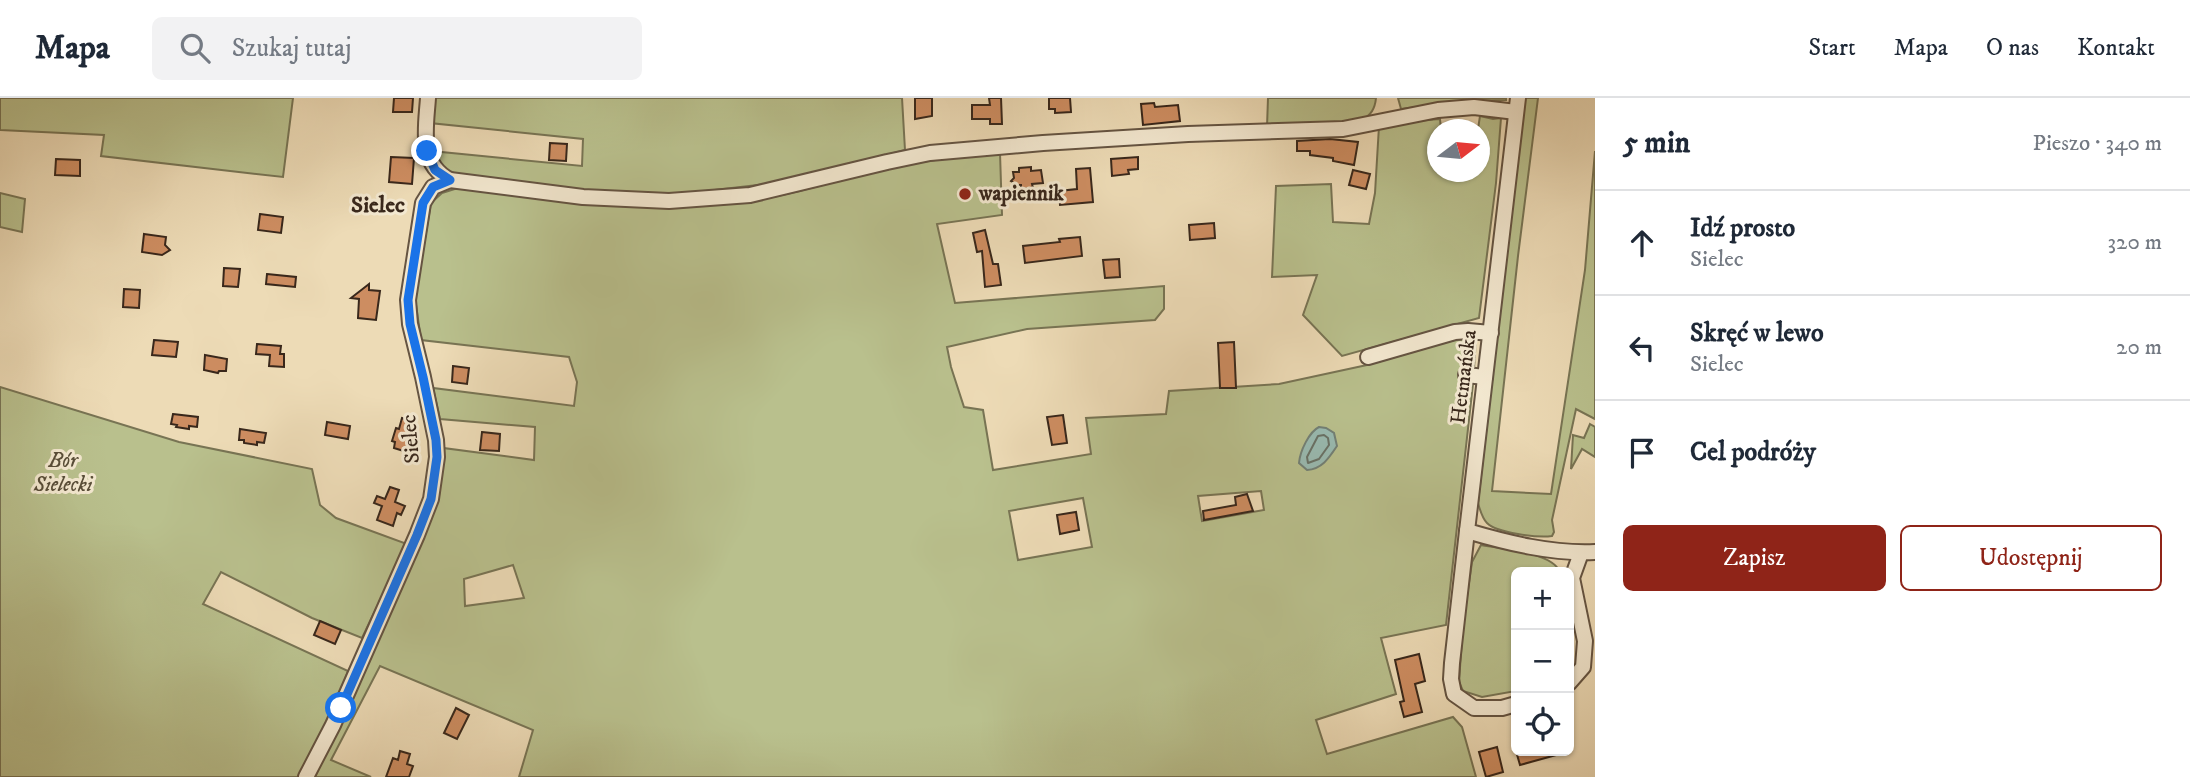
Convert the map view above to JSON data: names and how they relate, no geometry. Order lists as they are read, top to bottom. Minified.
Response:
{"streets":{"street":["Hetmańska","Sielec"]},"districts":["Sielec"],"parks":["Bór Sielecki"],"places":["wapiennik"],"north":"right","page":{"header":"Mapa","search":"Szukaj tutaj","nav":["Start","Mapa","O nas","Kontakt"],"heading":["5 min","Pieszo · 340 m"],"list":[["Idź prosto","Sielec","320 m"],["Skręć w lewo","Sielec","20 m"],"Cel podróży"],"buttons":["Zapisz","Udostępnij"],"map_buttons":["+","−"]}}
